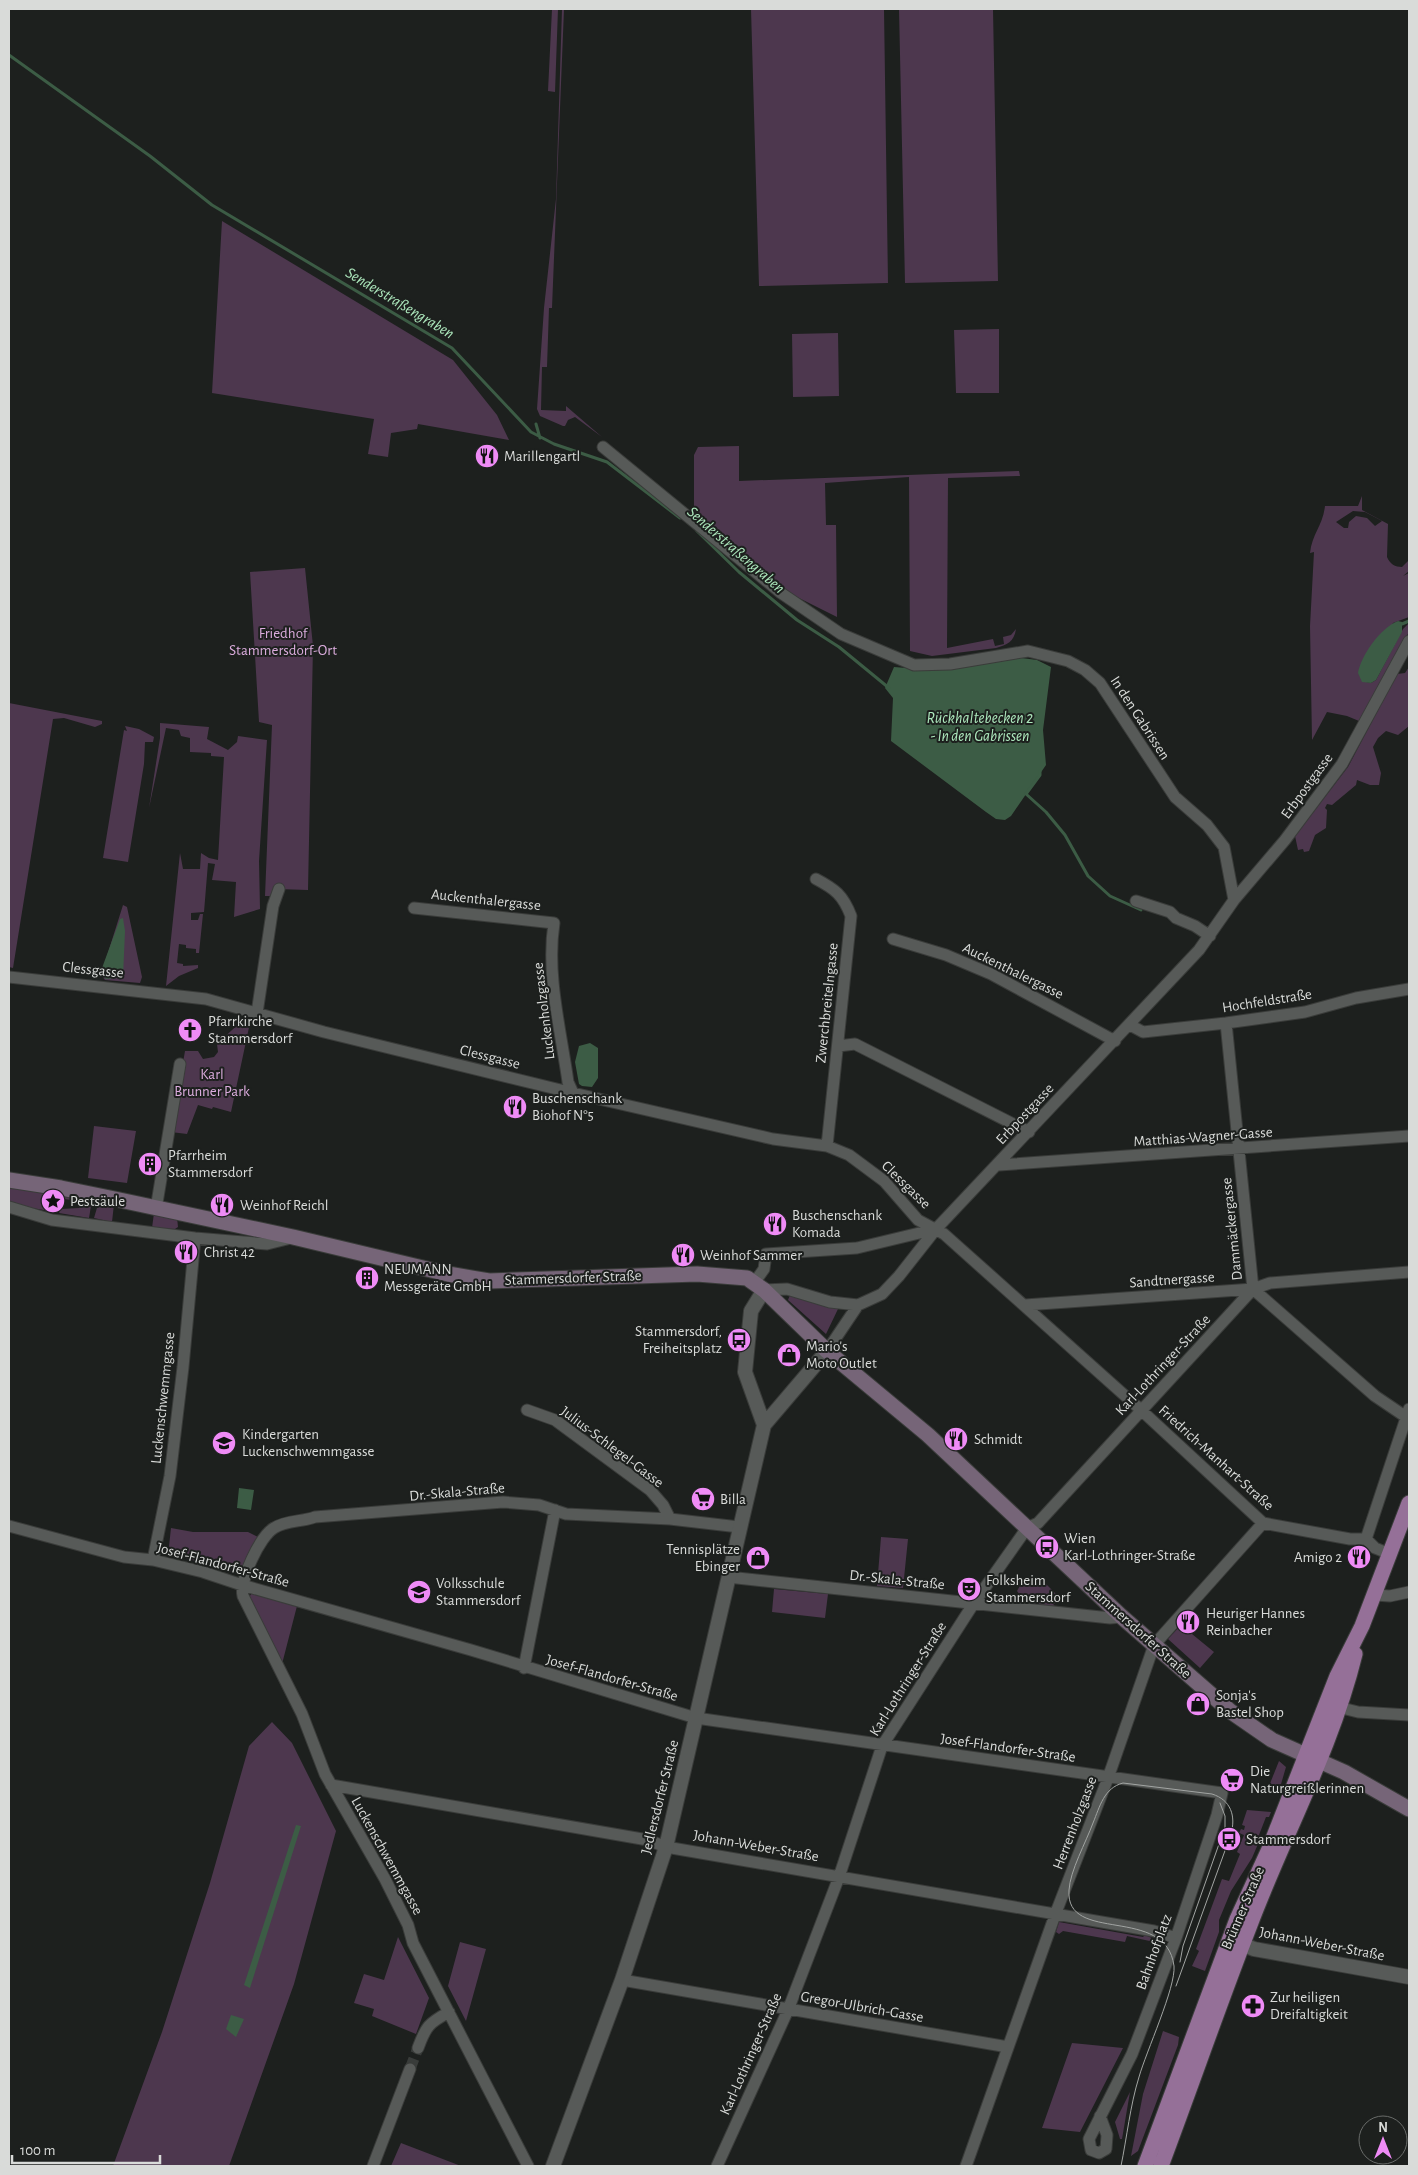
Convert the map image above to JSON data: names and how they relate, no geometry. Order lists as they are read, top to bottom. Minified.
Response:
{"streets":{"main road":["Stammersdorfer Straße","Brünner Straße"],"street":["In den Gabrissen","Erbpostgasse","Auckenthalergasse","Clessgasse","Hochfeldstraße","Zwerchbreitelngasse","Luckenholzgasse","Matthias-Wagner-Gasse","Dammäckergasse","Sandtnergasse","Karl-Lothringer-Straße","Luckenschwemmgasse","Julius-Schlegel-Gasse","Friedrich-Manhart-Straße","Dr.-Skala-Straße","Josef-Flandorfer-Straße","Jedlersdorfer Straße","Herrenholzgasse","Johann-Weber-Straße","Bahnhofplatz","Gregor-Ulbrich-Gasse"]},"crossings":[["In den Gabrissen","Erbpostgasse"],["Erbpostgasse","Auckenthalergasse"],["Erbpostgasse","Clessgasse"],["Erbpostgasse","Hochfeldstraße"],["Erbpostgasse","Matthias-Wagner-Gasse"],["Erbpostgasse","Friedrich-Manhart-Straße"],["Auckenthalergasse","Luckenholzgasse"],["Clessgasse","Zwerchbreitelngasse"],["Clessgasse","Luckenholzgasse"],["Clessgasse","Friedrich-Manhart-Straße"],["Hochfeldstraße","Dammäckergasse"],["Matthias-Wagner-Gasse","Dammäckergasse"],["Dammäckergasse","Sandtnergasse"],["Dammäckergasse","Karl-Lothringer-Straße"],["Stammersdorfer Straße","Karl-Lothringer-Straße"],["Stammersdorfer Straße","Luckenschwemmgasse"],["Stammersdorfer Straße","Dr.-Skala-Straße"],["Stammersdorfer Straße","Herrenholzgasse"],["Stammersdorfer Straße","Brünner Straße"],["Sandtnergasse","Karl-Lothringer-Straße"],["Sandtnergasse","Friedrich-Manhart-Straße"],["Karl-Lothringer-Straße","Friedrich-Manhart-Straße"],["Karl-Lothringer-Straße","Dr.-Skala-Straße"],["Karl-Lothringer-Straße","Josef-Flandorfer-Straße"],["Karl-Lothringer-Straße","Johann-Weber-Straße"],["Karl-Lothringer-Straße","Gregor-Ulbrich-Gasse"],["Luckenschwemmgasse","Dr.-Skala-Straße"],["Luckenschwemmgasse","Josef-Flandorfer-Straße"],["Luckenschwemmgasse","Johann-Weber-Straße"],["Julius-Schlegel-Gasse","Dr.-Skala-Straße"],["Friedrich-Manhart-Straße","Herrenholzgasse"],["Friedrich-Manhart-Straße","Brünner Straße"],["Dr.-Skala-Straße","Josef-Flandorfer-Straße"],["Dr.-Skala-Straße","Jedlersdorfer Straße"],["Josef-Flandorfer-Straße","Jedlersdorfer Straße"],["Josef-Flandorfer-Straße","Herrenholzgasse"],["Josef-Flandorfer-Straße","Bahnhofplatz"],["Jedlersdorfer Straße","Johann-Weber-Straße"],["Jedlersdorfer Straße","Gregor-Ulbrich-Gasse"],["Herrenholzgasse","Johann-Weber-Straße"],["Herrenholzgasse","Gregor-Ulbrich-Gasse"],["Johann-Weber-Straße","Brünner Straße"],["Johann-Weber-Straße","Bahnhofplatz"]],"water":["Senderstraßengraben","Rückhaltebecken 2 - In den Gabrissen"],"parks":["Friedhof Stammersdorf-Ort","Karl Brunner Park"],"places":{"restaurant":["Marillengartl","Buschenschank Biohof N°5","Weinhof Reichl","Buschenschank Komada","Christ 42","Weinhof Sammer","Schmidt","Amigo 2","Heuriger Hannes Reinbacher"],"church":["Pfarrkirche Stammersdorf"],"building":["Pfarrheim Stammersdorf","NEUMANN Messgeräte GmbH"],"place":["Pestsäule"],"bus stop":["Stammersdorf, Freiheitsplatz","Wien Karl-Lothringer-Straße","Stammersdorf"],"shop":["Mario's Moto Outlet","Tennisplätze Ebinger","Sonja's Bastel Shop"],"school or university":["Kindergarten Luckenschwemmgasse","Volksschule Stammersdorf"],"supermarket":["Billa","Die Naturgreißlerinnen"],"theatre":["Folksheim Stammersdorf"],"pharmacy":["Zur heiligen Dreifaltigkeit"]},"scale_bar":"100 m","north":"top"}
